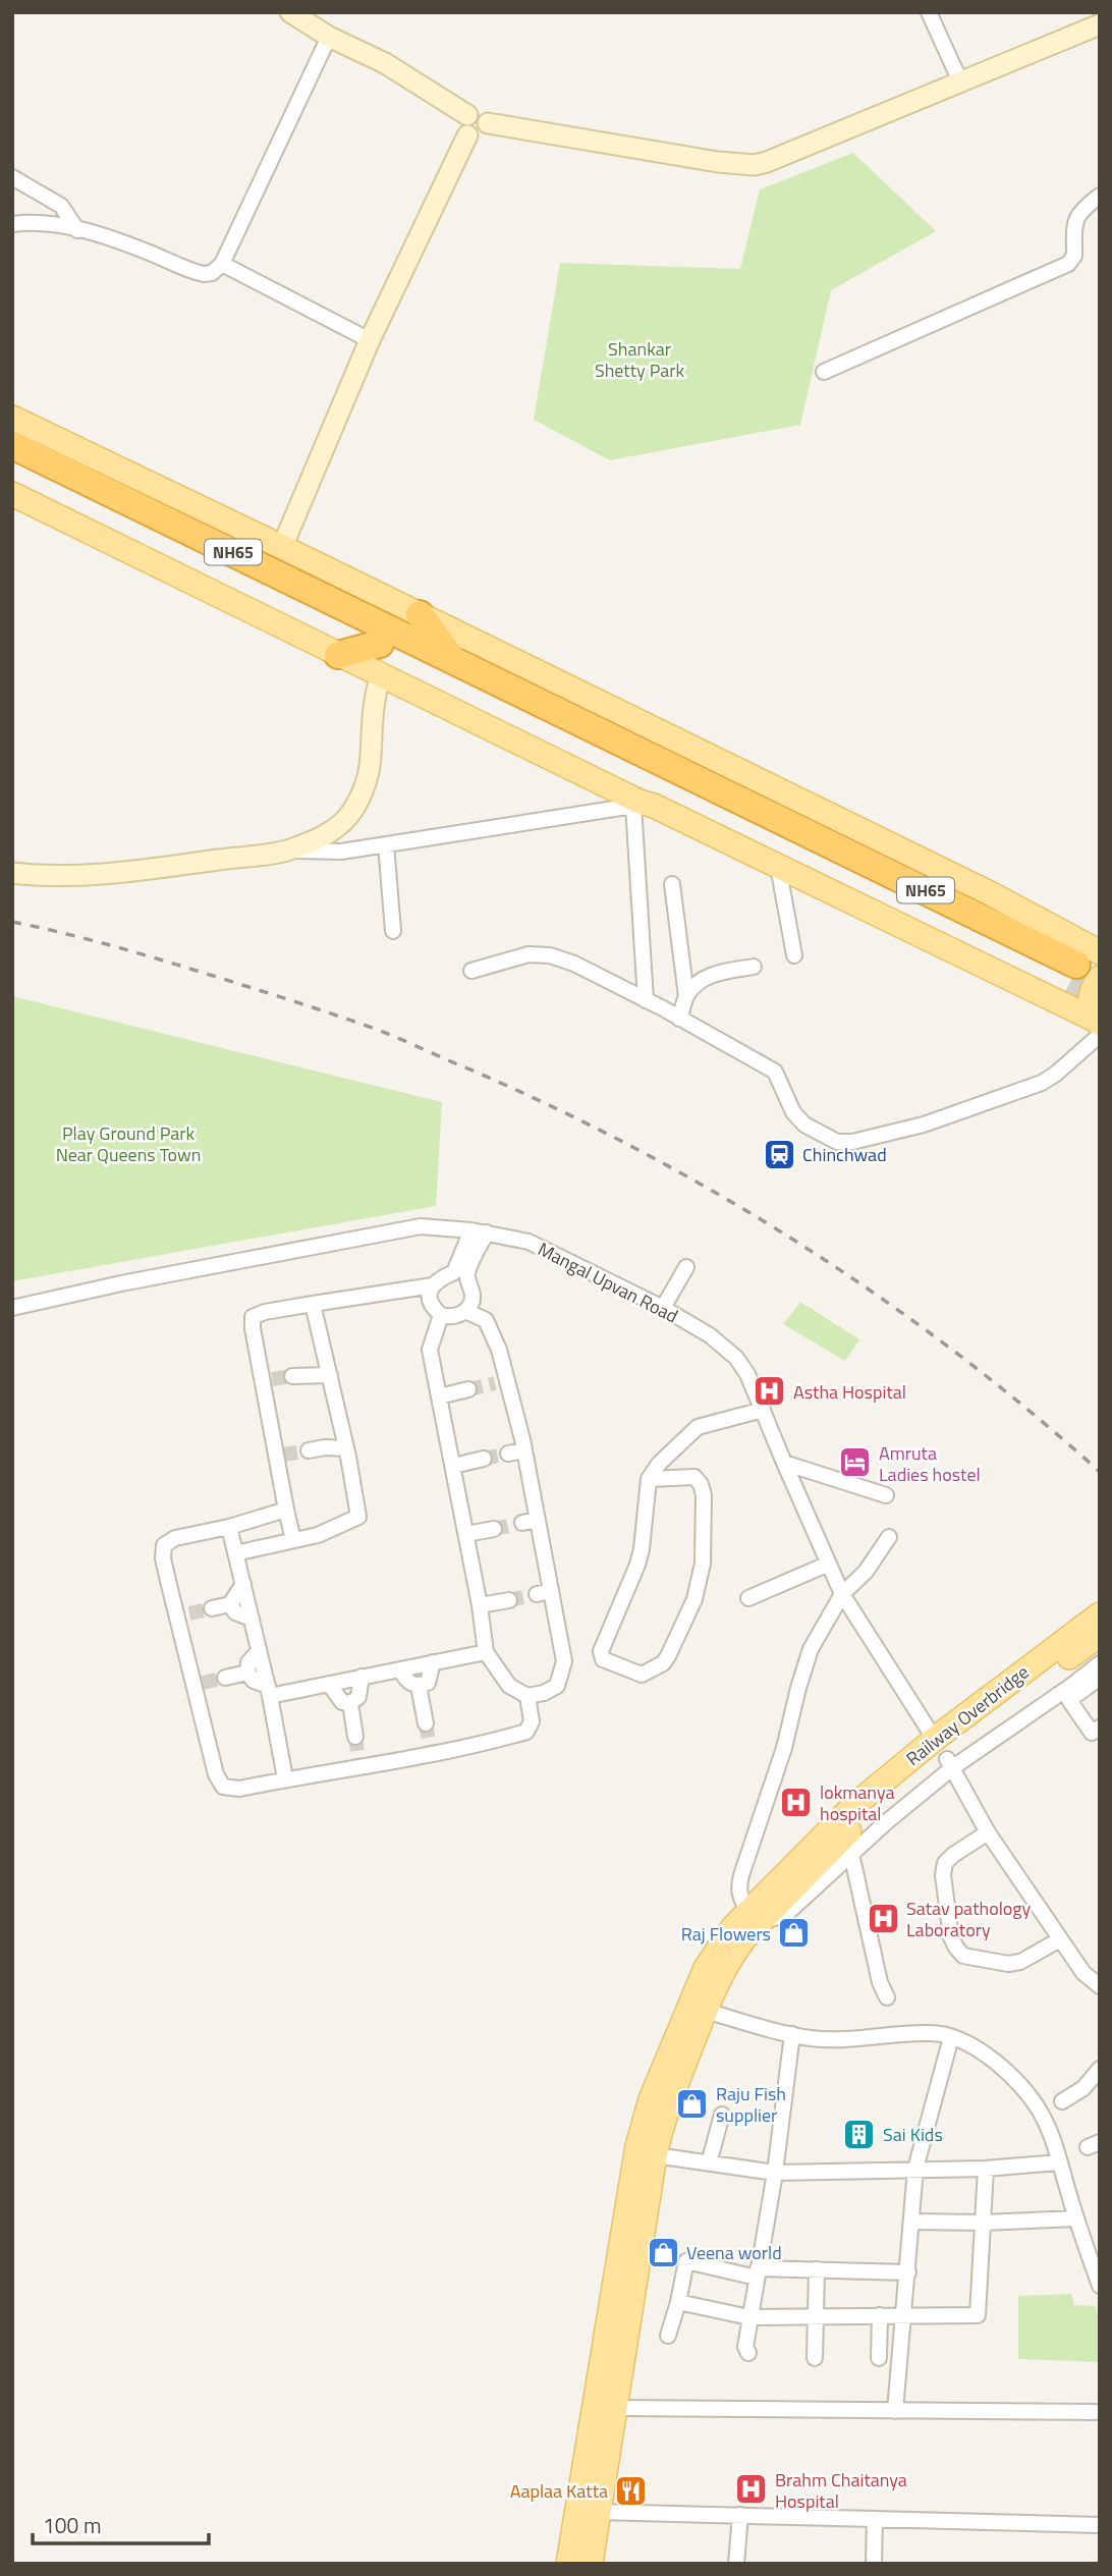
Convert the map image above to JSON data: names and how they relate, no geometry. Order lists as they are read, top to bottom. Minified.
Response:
{"streets":{"highway":["NH65"],"main road":["Railway Overbridge"],"street":["Mangal Upvan Road"]},"parks":["Shankar Shetty Park","Play Ground Park Near Queens Town"],"places":{"station":["Chinchwad"],"hospital":["Astha Hospital","lokmanya hospital","Satav pathology Laboratory","Brahm Chaitanya Hospital"],"hotel":["Amruta Ladies hostel"],"shop":["Raj Flowers","Raju Fish supplier","Veena world"],"building":["Sai Kids"],"restaurant":["Aaplaa Katta"]},"scale_bar":"100 m"}
